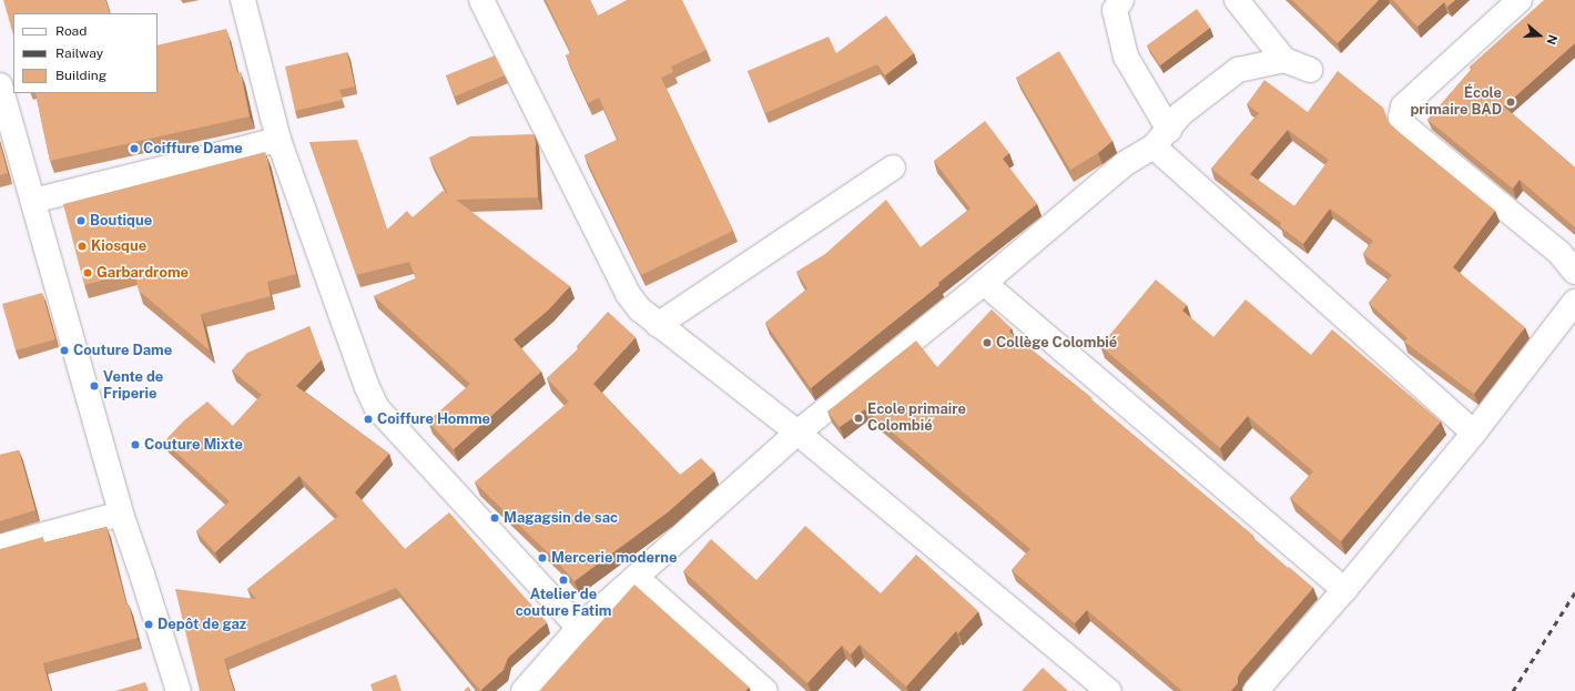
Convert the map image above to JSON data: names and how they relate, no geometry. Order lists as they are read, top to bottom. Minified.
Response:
{"places":["École primaire BAD","Coiffure Dame","Boutique","Kiosque","Garbardrome","Collège Colombié","Couture Dame","Vente de Friperie","Ecole primaire Colombié","Coiffure Homme","Couture Mixte","Magagsin de sac","Mercerie moderne","Atelier de couture Fatim","Depôt de gaz"],"legend":["Road","Railway","Building"],"north":"right"}
